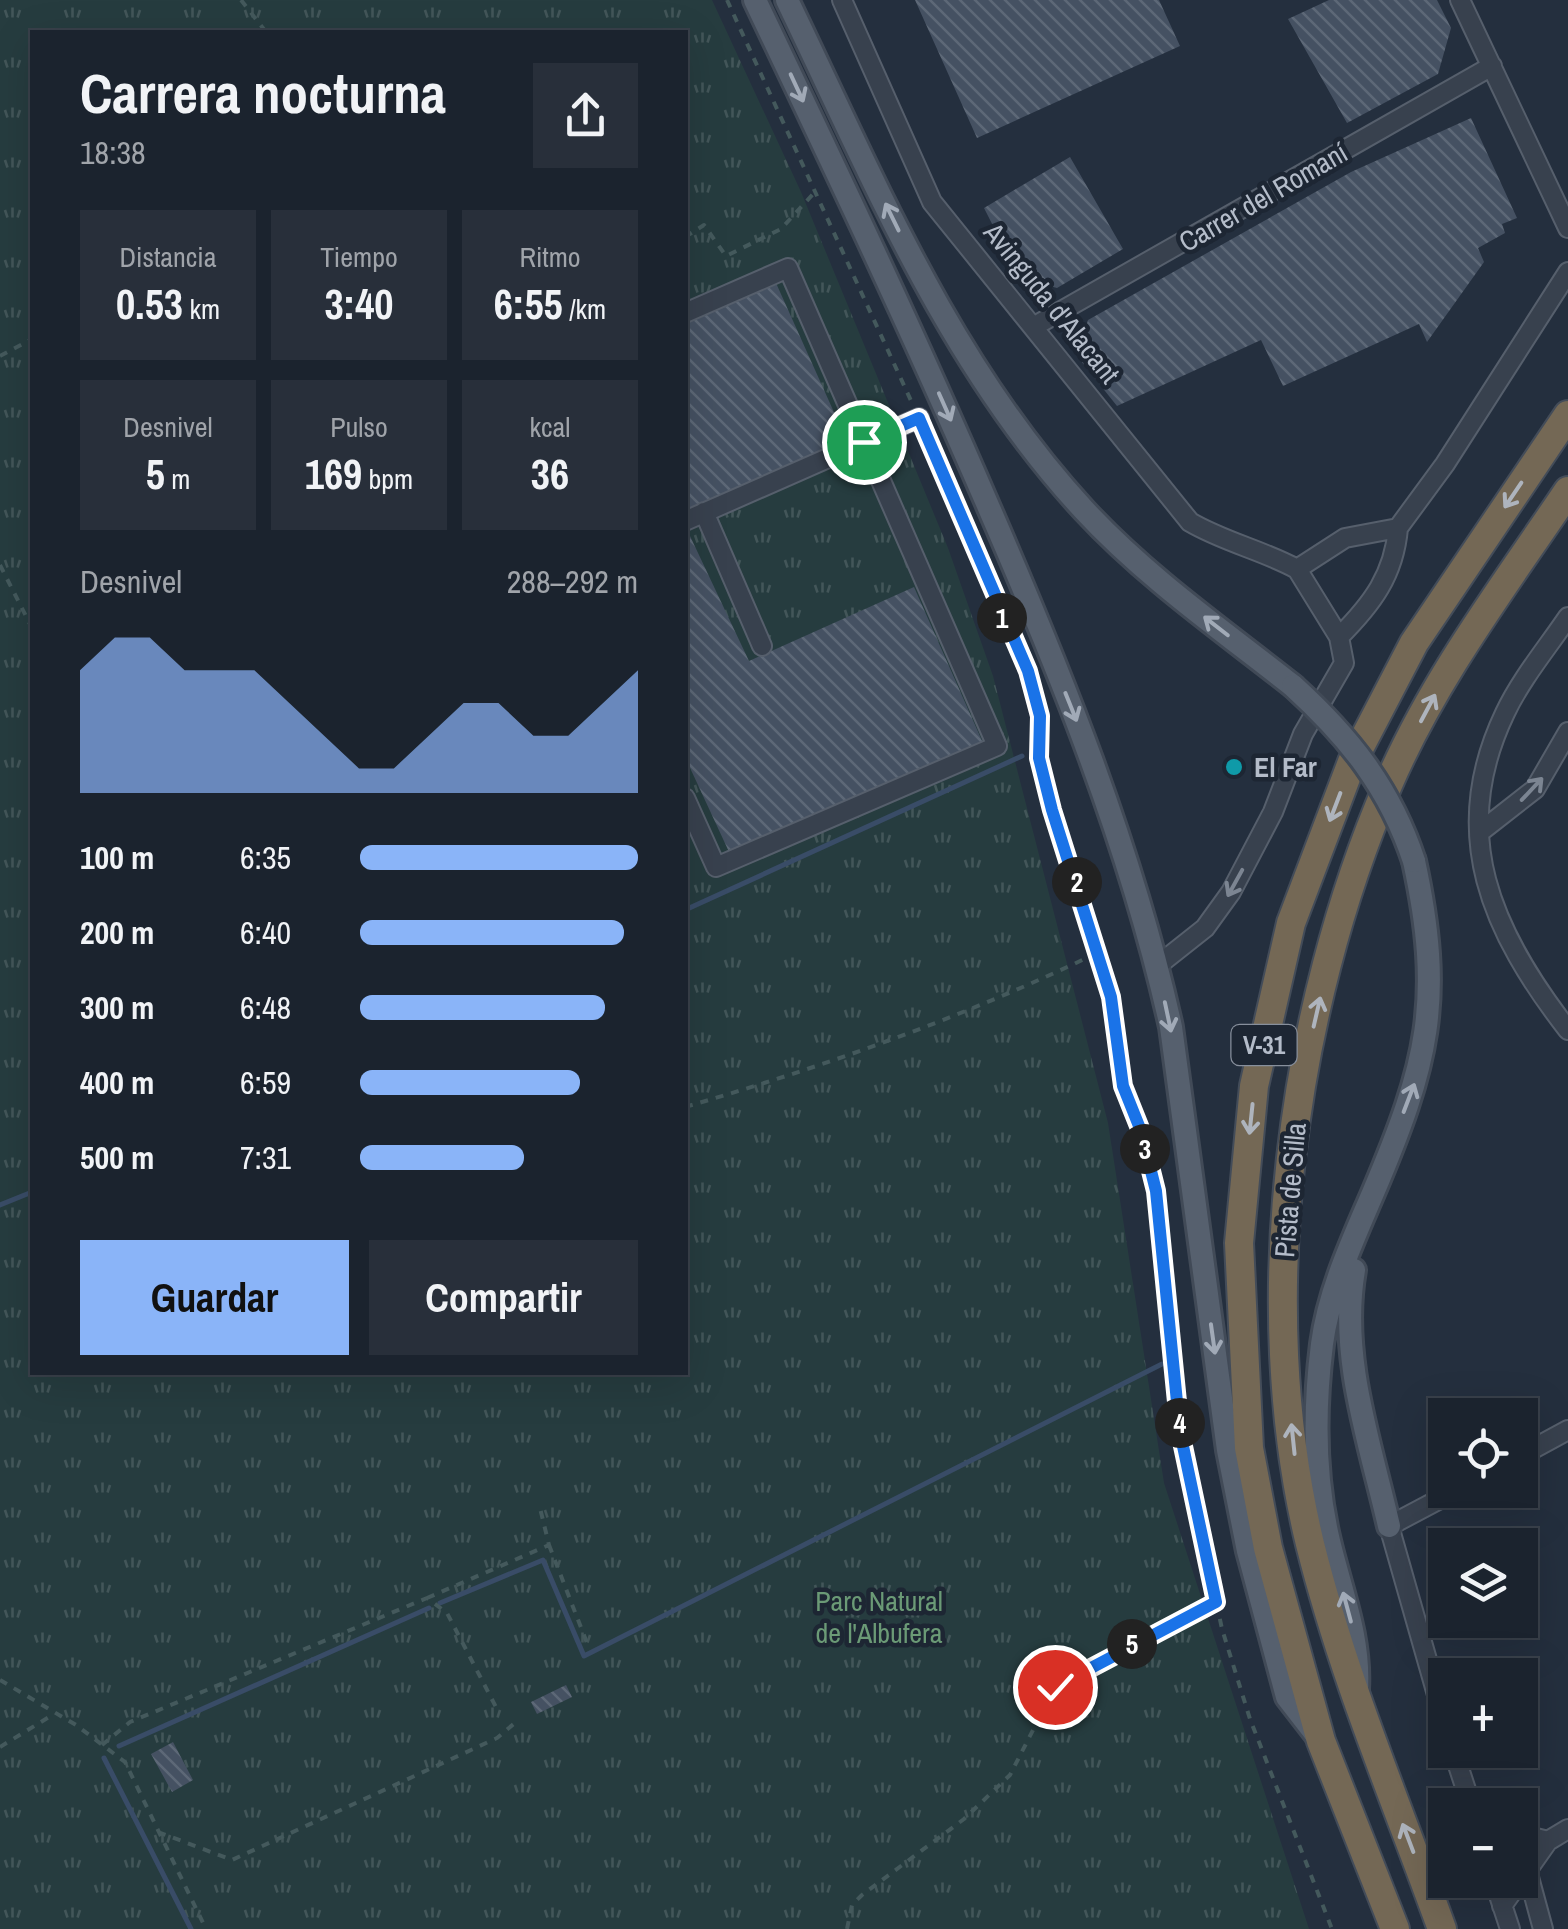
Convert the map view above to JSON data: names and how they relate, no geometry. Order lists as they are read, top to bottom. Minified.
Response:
{"streets":{"highway":["V-31","Pista de Silla"],"street":["Carrer del Romaní","Avinguda d'Alacant"]},"crossings":[["Carrer del Romaní","Avinguda d'Alacant"],["V-31","Pista de Silla"]],"parks":["Parc Natural de l'Albufera"],"places":["El Far"],"page":{"heading":["Carrera nocturna","18:38"],"stats":[["Distancia","0.53 km"],["Tiempo","3:40"],["Ritmo","6:55 /km"],["Desnivel","5 m"],["Pulso","169 bpm"],["kcal","36"]],"chart":["Desnivel","288–292 m"],"pins":["1","2","3","4","5"],"list":[{"name":"100 m","note":"6:35"},{"name":"200 m","note":"6:40"},{"name":"300 m","note":"6:48"},{"name":"400 m","note":"6:59"},{"name":"500 m","note":"7:31"}],"buttons":["Guardar","Compartir"],"map_buttons":["+","−"]}}
